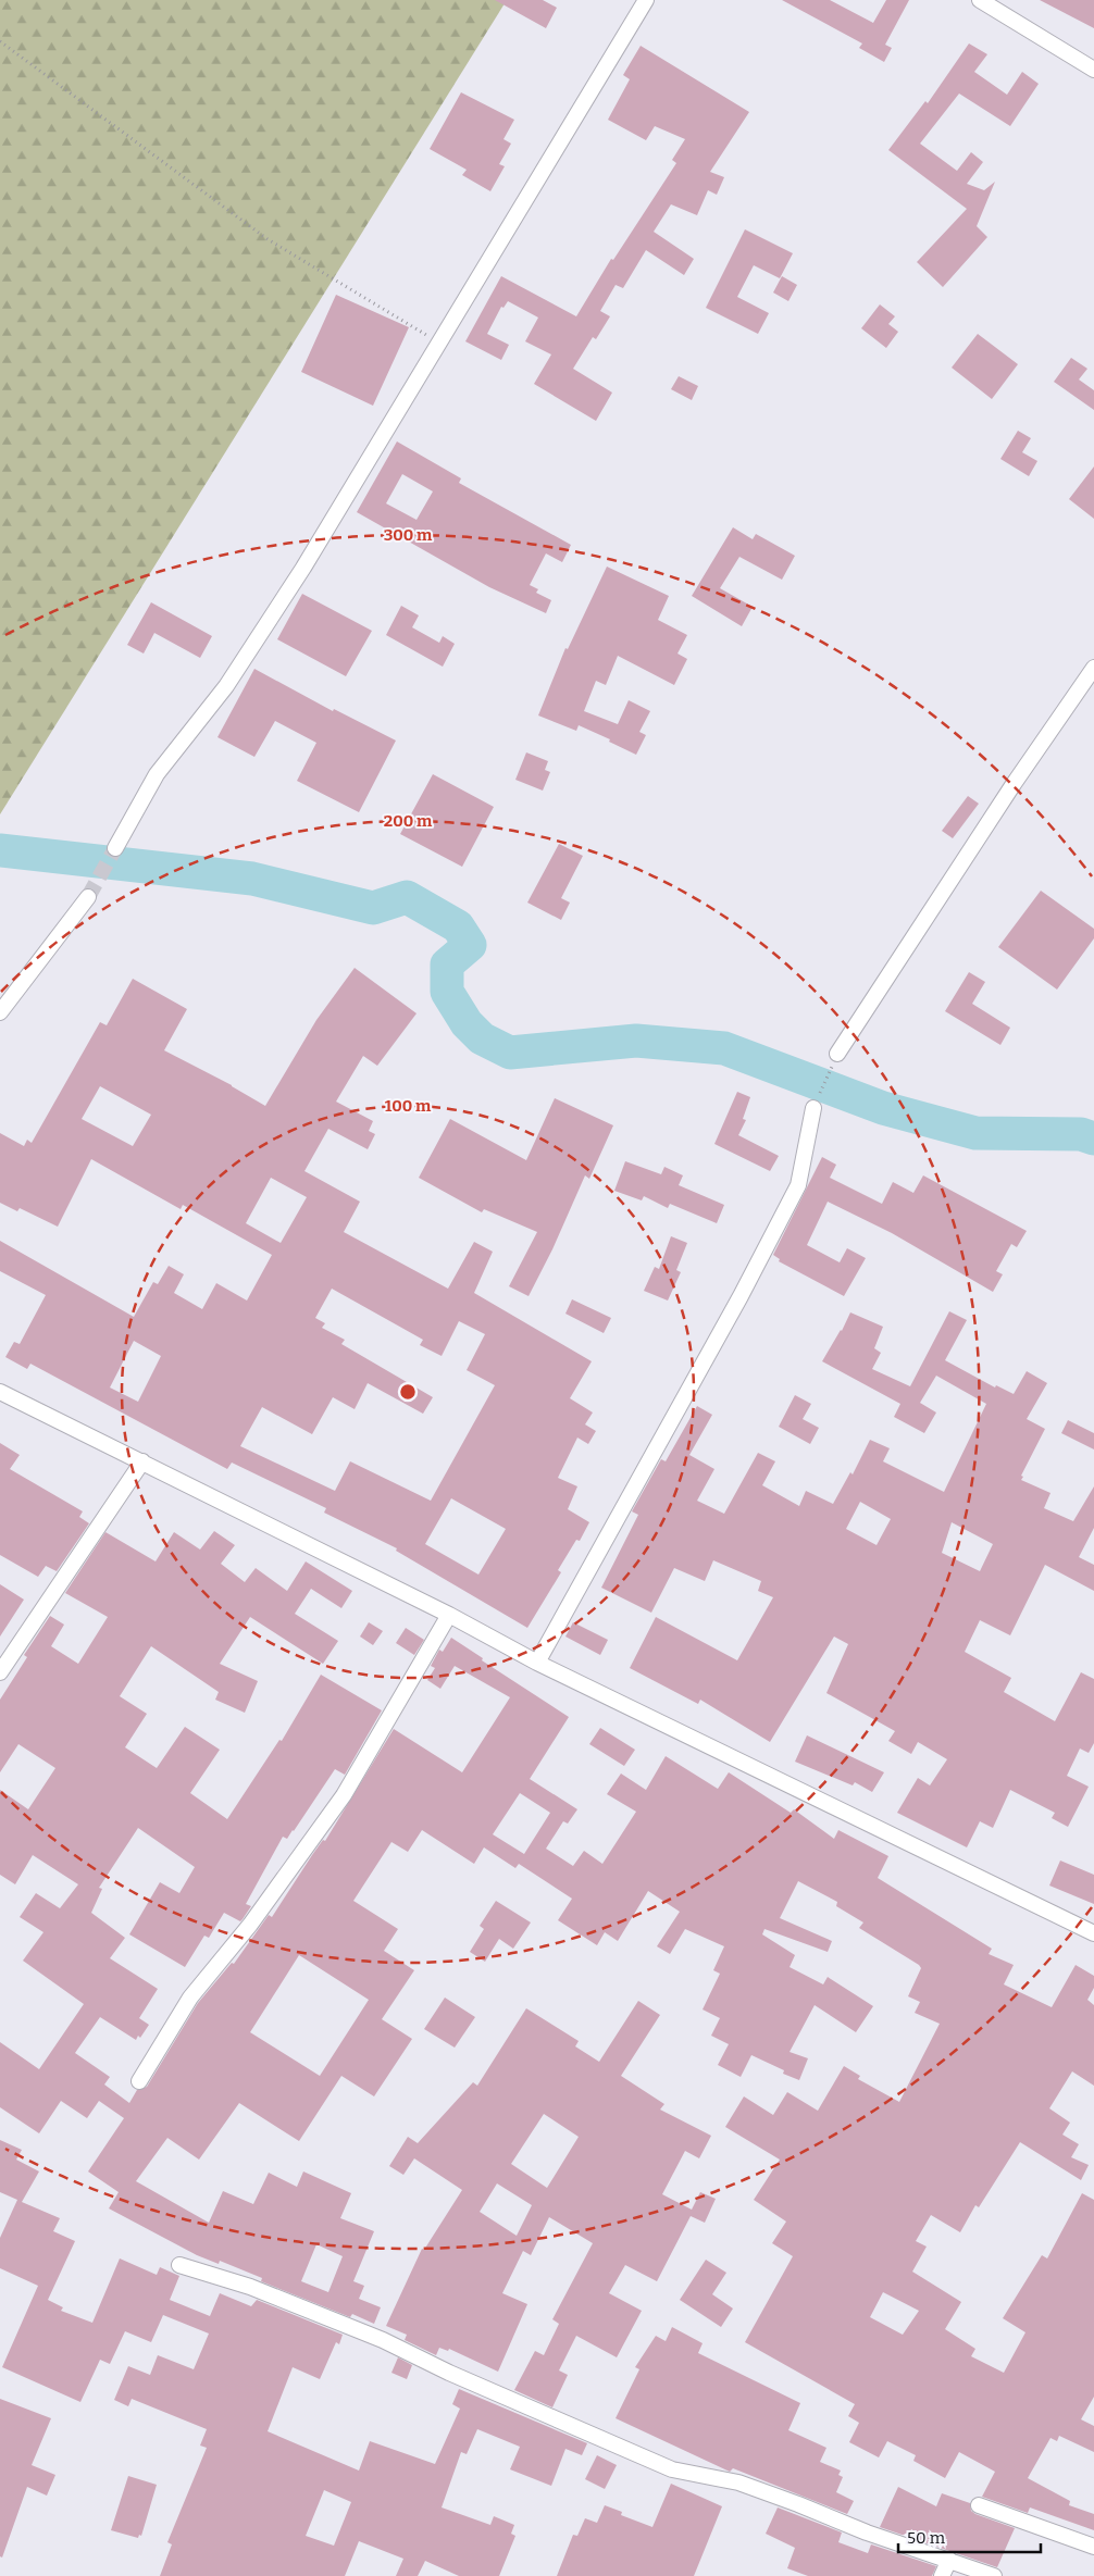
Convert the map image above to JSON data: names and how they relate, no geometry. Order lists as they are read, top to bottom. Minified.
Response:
{"scale_bar":"50 m","rings":["300 m","200 m","100 m"]}
